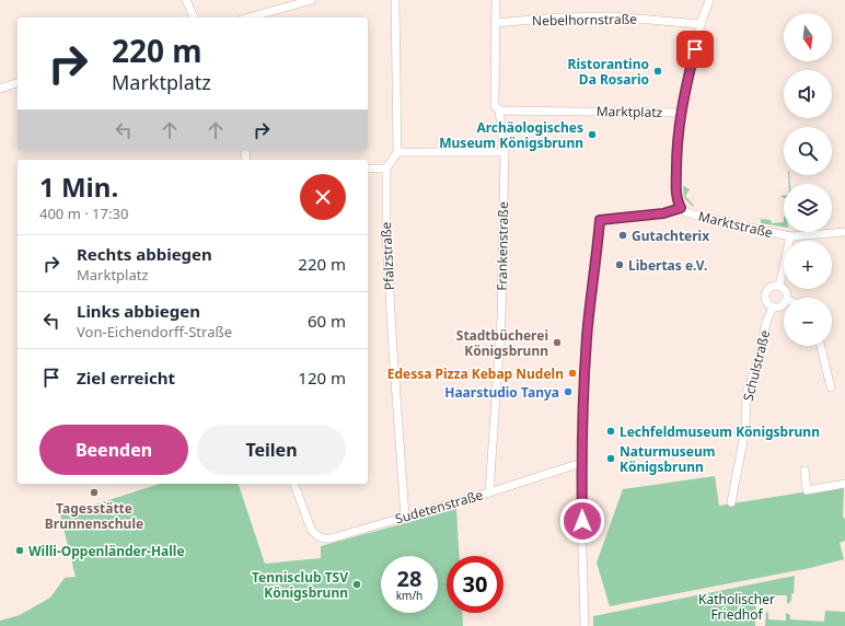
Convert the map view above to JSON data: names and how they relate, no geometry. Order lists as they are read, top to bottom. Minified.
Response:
{"streets":{"street":["Nebelhornstraße","Marktplatz","Marktstraße","Frankenstraße","Pfalzstraße","Schulstraße","Sudetenstraße"]},"crossings":[["Nebelhornstraße","Frankenstraße"],["Marktplatz","Frankenstraße"],["Frankenstraße","Sudetenstraße"],["Pfalzstraße","Sudetenstraße"]],"parks":["Katholischer Friedhof"],"places":["Ristorantino Da Rosario","Archäologisches Museum Königsbrunn","Gutachterix","Libertas e.V.","Stadtbücherei Königsbrunn","Edessa Pizza Kebap Nudeln","Haarstudio Tanya","Lechfeldmuseum Königsbrunn","Naturmuseum Königsbrunn","Tagesstätte Brunnenschule","Willi-Oppenländer-Halle","Tennisclub TSV Königsbrunn"],"north":"bottom","page":{"map_buttons":["+","−"],"turn":["220 m","Marktplatz"],"heading":["1 Min.","400 m · 17:30"],"list":[{"name":"Rechts abbiegen","note":"Marktplatz","value":"220 m"},{"name":"Links abbiegen","note":"Von-Eichendorff-Straße","value":"60 m"},{"name":"Ziel erreicht","value":"120 m"}],"buttons":["Beenden","Teilen"],"speed":"28 km/h","limit":"30"}}
